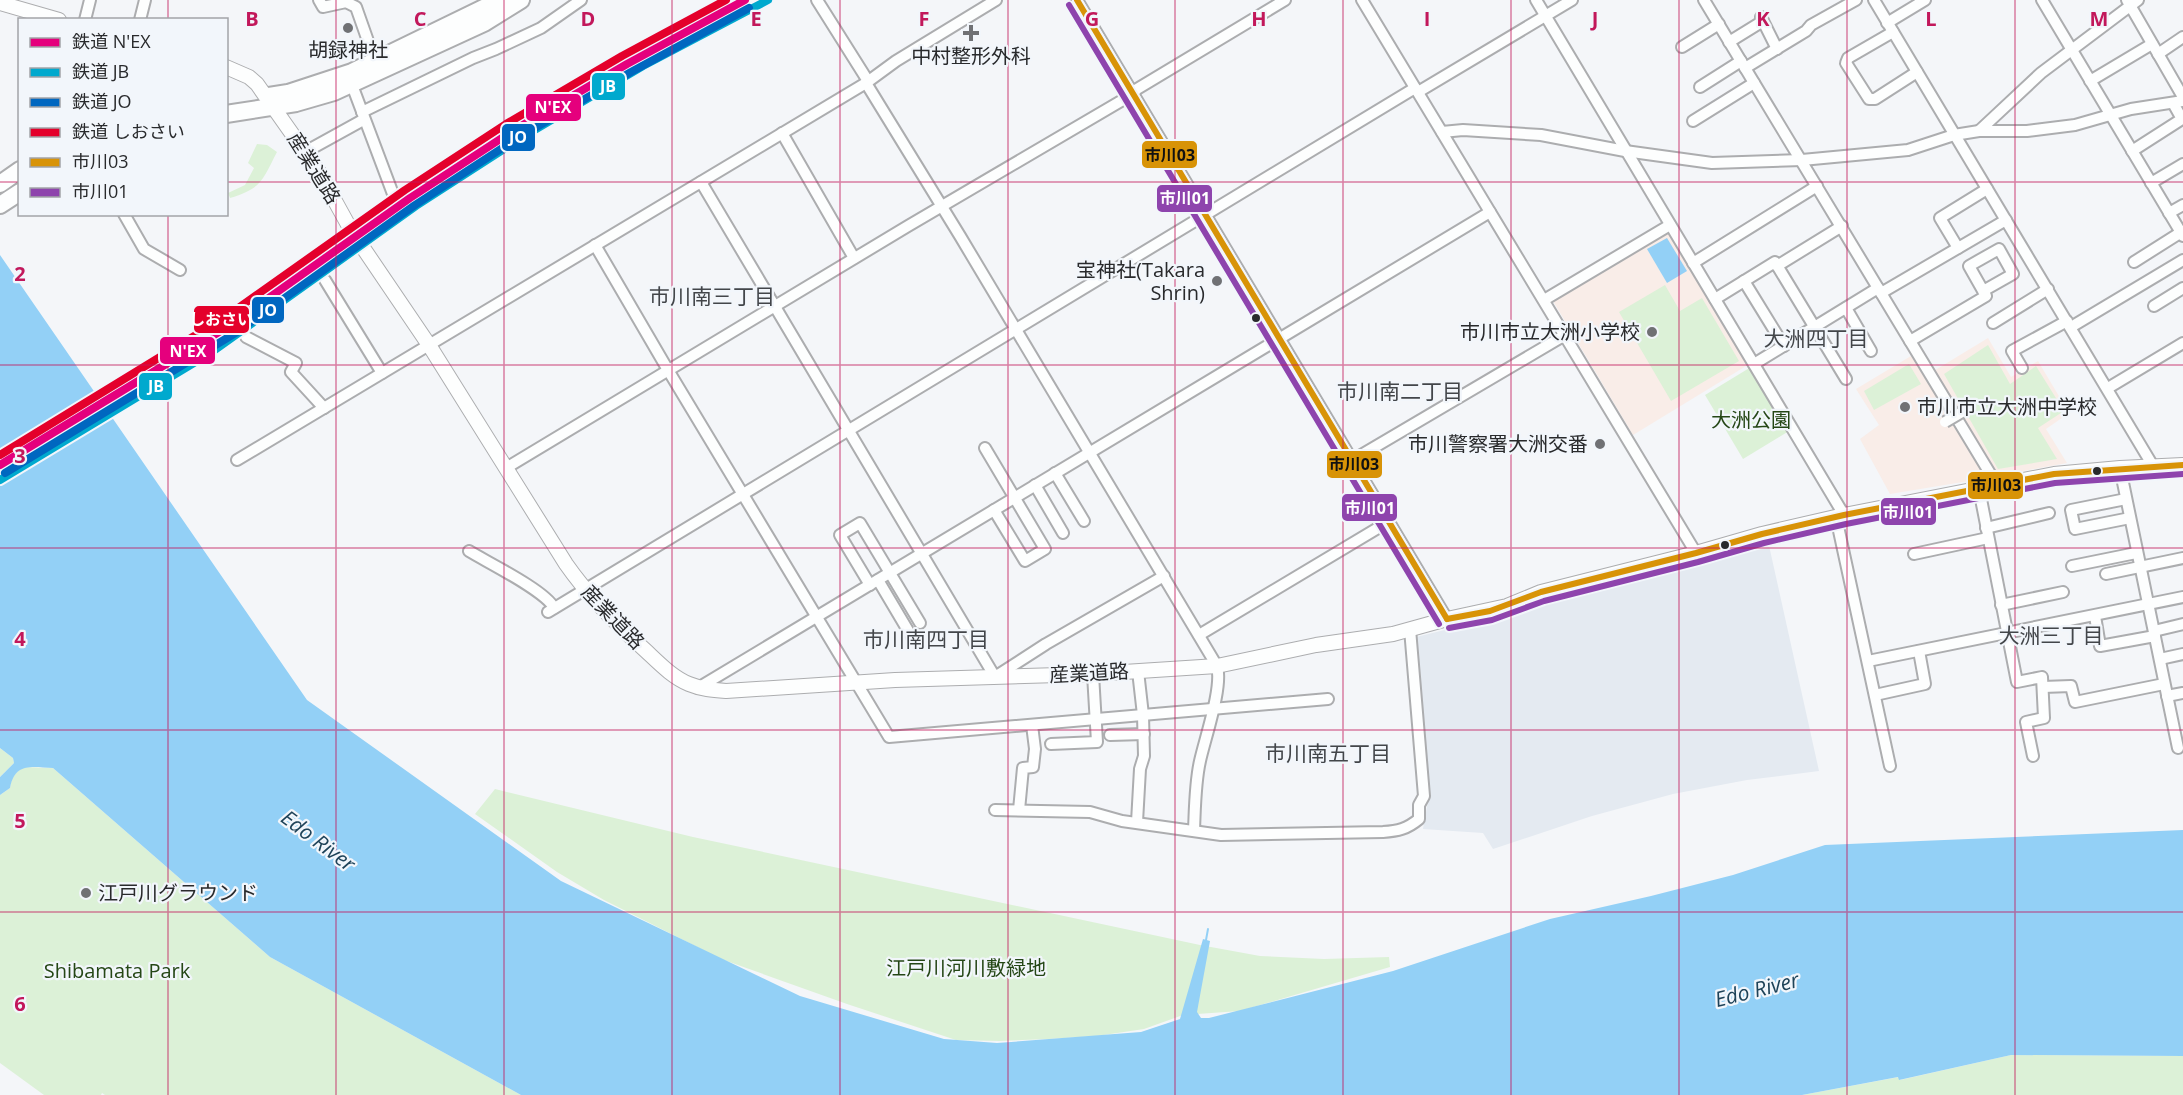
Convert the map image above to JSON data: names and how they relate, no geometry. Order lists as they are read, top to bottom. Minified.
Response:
{"streets":{"main road":["産業道路"]},"districts":["市川南三丁目","大洲四丁目","市川南二丁目","大洲三丁目","市川南四丁目","市川南五丁目"],"water":["Edo River"],"parks":["大洲公園","江戸川河川敷緑地","Shibamata Park"],"places":{"other":["胡録神社","宝神社(Takara Shrin)","市川市立大洲小学校","市川市立大洲中学校","市川警察署大洲交番","江戸川グラウンド"],"health":["中村整形外科"]},"lines":["rail line N'EX","rail line JB","rail line しおさい","transit line 市川03","transit line 市川01","rail line JO"],"legend":["鉄道 N'EX","鉄道 JB","鉄道 JO","鉄道 しおさい","市川03","市川01"],"grid":{"columns":["B","C","D","E","F","G","H","I","J","K","L","M"],"rows":["2","3","4","5","6"]}}
